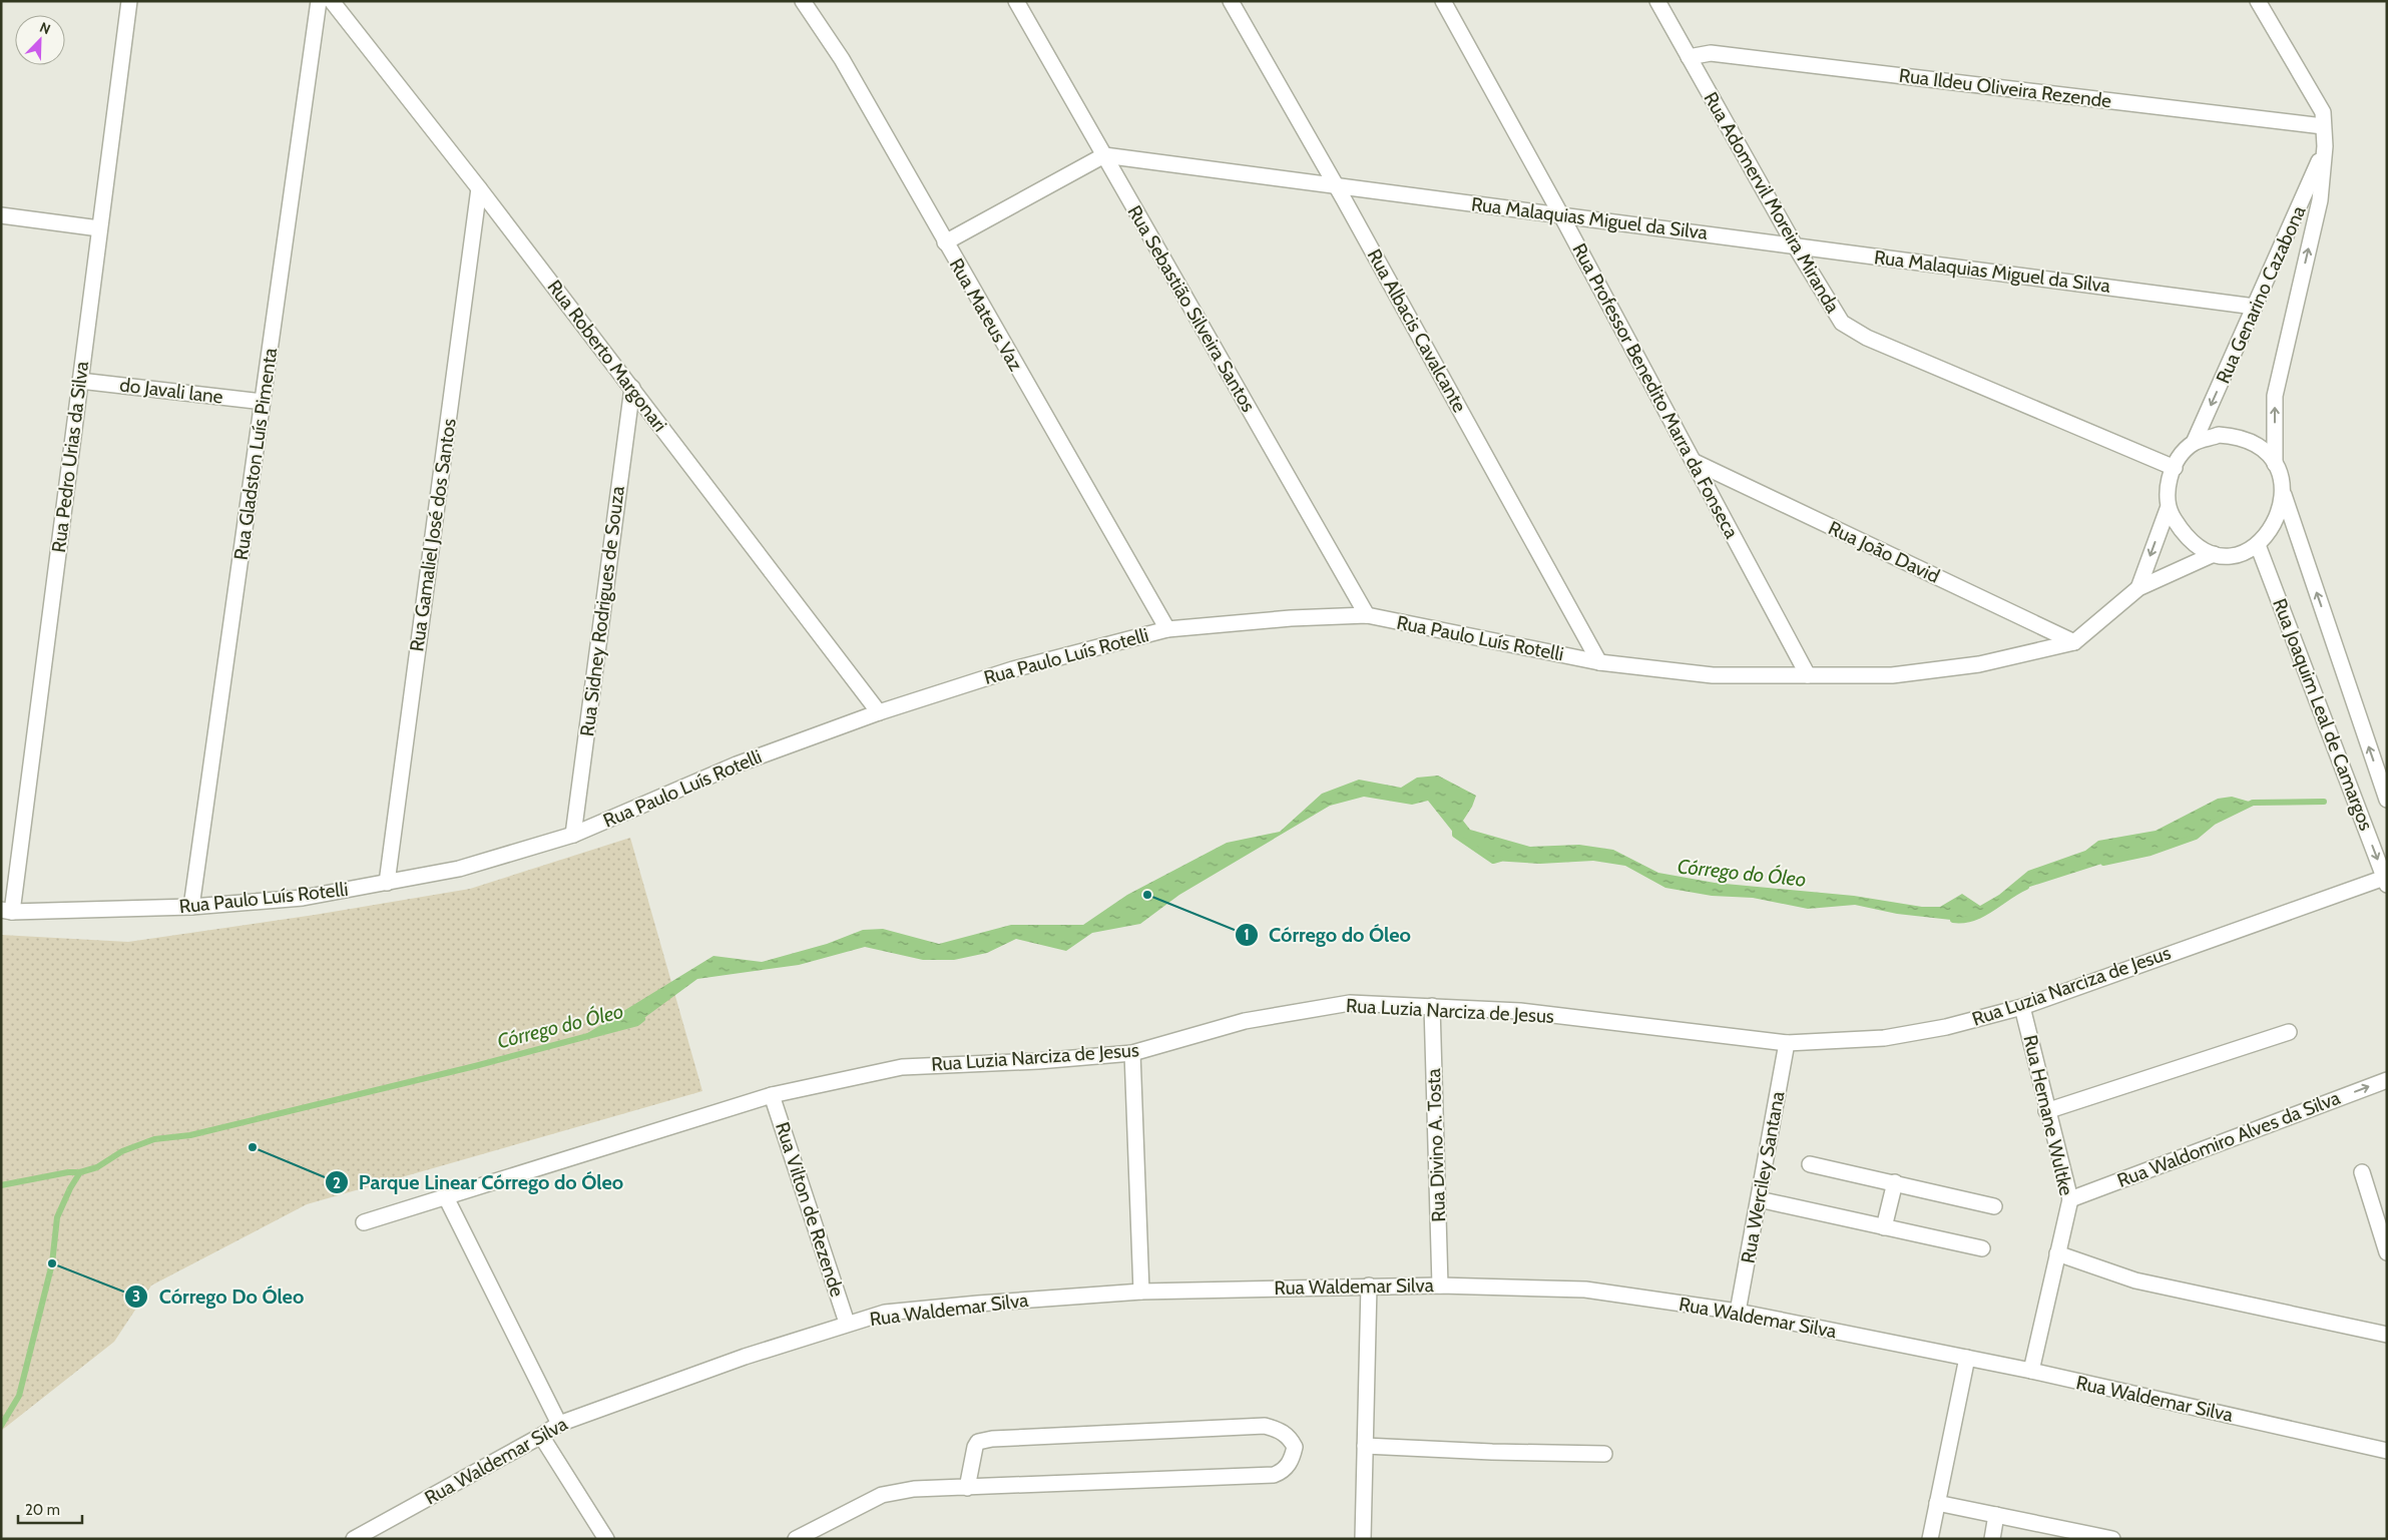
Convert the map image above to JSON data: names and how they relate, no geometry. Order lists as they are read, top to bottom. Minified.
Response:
{"streets":{"street":["Rua Ildeu Oliveira Rezende","Rua Adomervil Moreira Miranda","Rua Malaquias Miguel da Silva","Rua Genarino Cazabona","Rua Sebastião Silveira Santos","Rua Mateus Vaz","Rua Albacis Cavalcante","Rua Roberto Margonari","do Javali lane","Rua Professor Benedito Marra da Fonseca","Rua Gladston Luís Pimenta","Rua Pedro Urias da Silva","Rua Gamaliel José dos Santos","Rua João David","Rua Sidney Rodrigues de Souza","Rua Paulo Luís Rotelli","Rua Joaquim Leal de Camargos","Rua Luzia Narciza de Jesus","Rua Hernane Wultke","Rua Waldomiro Alves da Silva","Rua Divino A. Tosta","Rua Werciley Santana","Rua Vilton de Rezende","Rua Waldemar Silva"]},"crossings":[["Rua Ildeu Oliveira Rezende","Rua Adomervil Moreira Miranda"],["Rua Ildeu Oliveira Rezende","Rua Genarino Cazabona"],["Rua Adomervil Moreira Miranda","Rua Malaquias Miguel da Silva"],["Rua Adomervil Moreira Miranda","Rua Genarino Cazabona"],["Rua Adomervil Moreira Miranda","Rua Paulo Luís Rotelli"],["Rua Adomervil Moreira Miranda","Rua Joaquim Leal de Camargos"],["Rua Malaquias Miguel da Silva","Rua Genarino Cazabona"],["Rua Malaquias Miguel da Silva","Rua Sebastião Silveira Santos"],["Rua Malaquias Miguel da Silva","Rua Albacis Cavalcante"],["Rua Malaquias Miguel da Silva","Rua Professor Benedito Marra da Fonseca"],["Rua Genarino Cazabona","Rua Paulo Luís Rotelli"],["Rua Genarino Cazabona","Rua Joaquim Leal de Camargos"],["Rua Sebastião Silveira Santos","Rua Paulo Luís Rotelli"],["Rua Mateus Vaz","Rua Paulo Luís Rotelli"],["Rua Albacis Cavalcante","Rua Paulo Luís Rotelli"],["Rua Roberto Margonari","Rua Gladston Luís Pimenta"],["Rua Roberto Margonari","Rua Gamaliel José dos Santos"],["Rua Roberto Margonari","Rua Sidney Rodrigues de Souza"],["Rua Roberto Margonari","Rua Paulo Luís Rotelli"],["do Javali lane","Rua Gladston Luís Pimenta"],["do Javali lane","Rua Pedro Urias da Silva"],["Rua Professor Benedito Marra da Fonseca","Rua João David"],["Rua Professor Benedito Marra da Fonseca","Rua Paulo Luís Rotelli"],["Rua Gladston Luís Pimenta","Rua Paulo Luís Rotelli"],["Rua Pedro Urias da Silva","Rua Paulo Luís Rotelli"],["Rua Gamaliel José dos Santos","Rua Paulo Luís Rotelli"],["Rua João David","Rua Paulo Luís Rotelli"],["Rua Sidney Rodrigues de Souza","Rua Paulo Luís Rotelli"],["Rua Paulo Luís Rotelli","Rua Joaquim Leal de Camargos"],["Rua Joaquim Leal de Camargos","Rua Luzia Narciza de Jesus"],["Rua Luzia Narciza de Jesus","Rua Hernane Wultke"],["Rua Luzia Narciza de Jesus","Rua Divino A. Tosta"],["Rua Luzia Narciza de Jesus","Rua Werciley Santana"],["Rua Luzia Narciza de Jesus","Rua Vilton de Rezende"],["Rua Hernane Wultke","Rua Waldomiro Alves da Silva"],["Rua Hernane Wultke","Rua Waldemar Silva"],["Rua Divino A. Tosta","Rua Waldemar Silva"],["Rua Werciley Santana","Rua Waldemar Silva"],["Rua Vilton de Rezende","Rua Waldemar Silva"]],"water":["Córrego do Óleo"],"places":["Córrego do Óleo","Parque Linear Córrego do Óleo","Córrego Do Óleo"],"scale_bar":"20 m","north":"top right"}
